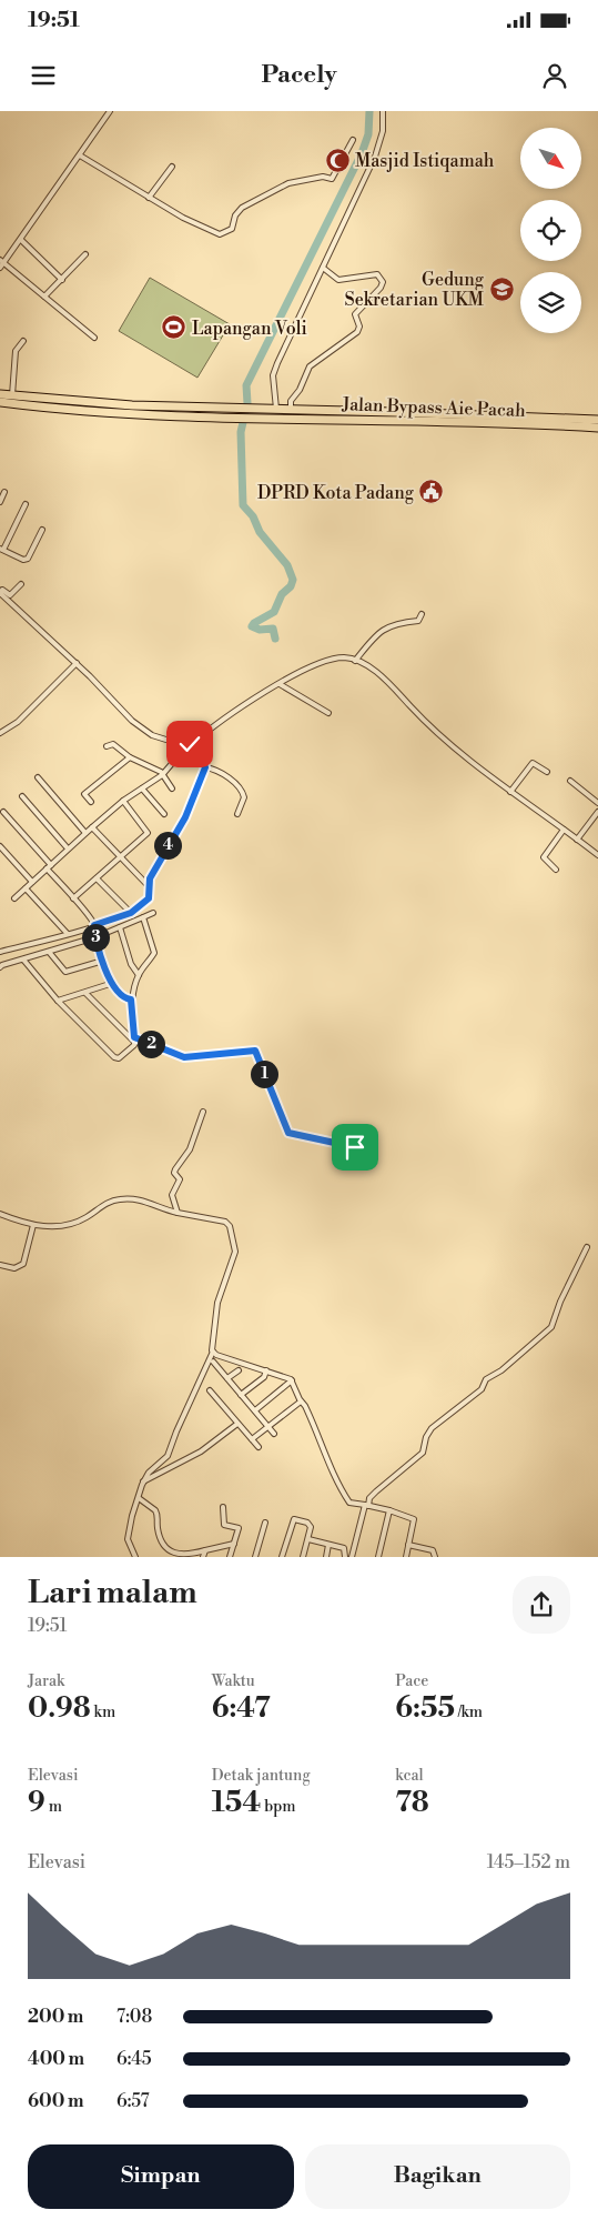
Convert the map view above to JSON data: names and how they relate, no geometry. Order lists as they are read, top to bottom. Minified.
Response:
{"streets":{"highway":["Jalan Bypass Aie Pacah"]},"places":{"mosque":["Masjid Istiqamah"],"school or university":["Gedung Sekretarian UKM"],"sports":["Lapangan Voli"],"public building":["DPRD Kota Padang"]},"north":"bottom right","page":{"status":"19:51","header":"Pacely","pins":["4","3","2","1"],"heading":["Lari malam","19:51"],"stats":[["Jarak","0.98 km"],["Waktu","6:47"],["Pace","6:55 /km"],["Elevasi","9 m"],["Detak jantung","154 bpm"],["kcal","78"]],"chart":["Elevasi","145–152 m"],"list":[{"name":"200 m","note":"7:08"},{"name":"400 m","note":"6:45"},{"name":"600 m","note":"6:57"}],"buttons":["Simpan","Bagikan"]}}
